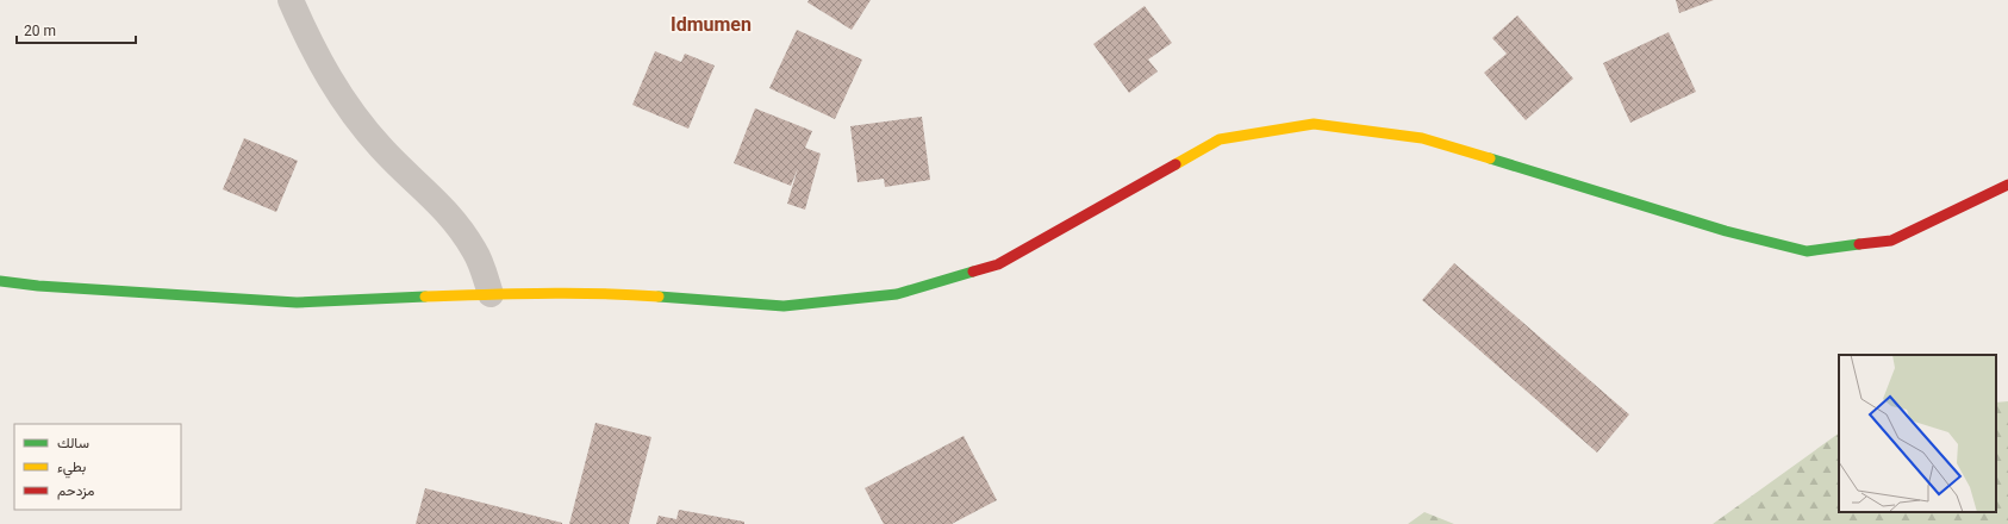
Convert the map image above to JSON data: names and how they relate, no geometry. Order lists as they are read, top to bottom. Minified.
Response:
{"districts":["Idmumen"],"legend":["سالك","بطيء","مزدحم"],"scale_bar":"20 m"}
